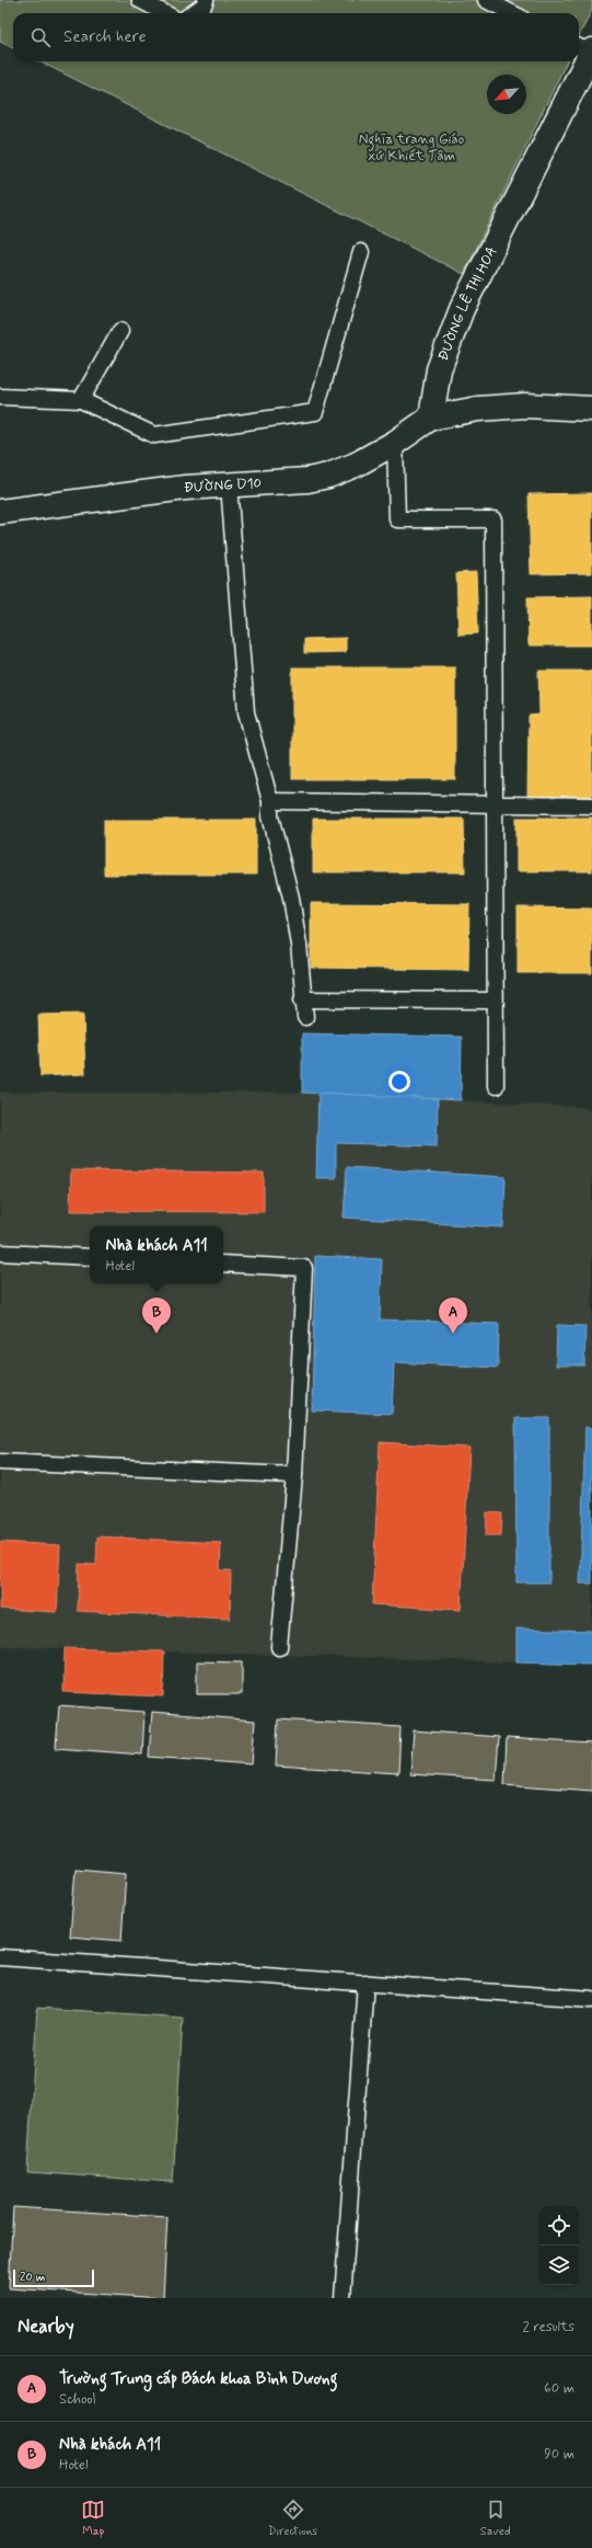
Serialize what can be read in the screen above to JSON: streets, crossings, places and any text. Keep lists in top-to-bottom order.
{
  "streets": {
    "street": ["ĐƯỜNG LÊ THỊ HOA", "ĐƯỜNG D10"]
  },
  "crossings": [
    ["ĐƯỜNG LÊ THỊ HOA", "ĐƯỜNG D10"]
  ],
  "parks": ["Nghĩa trang Giáo xứ Khiết Tâm"],
  "scale_bar": "20 m",
  "north": "bottom left",
  "page": {
    "search": "Search here",
    "popup": ["Nhà khách A11", "Hotel"],
    "pins": ["A", "B"],
    "scale": "20 m",
    "heading": ["Nearby", "2 results"],
    "list": [
      {
        "mark": "A",
        "name": "Trường Trung cấp Bách khoa Bình Dương",
        "note": "School",
        "value": "60 m"
      },
      {
        "mark": "B",
        "name": "Nhà khách A11",
        "note": "Hotel",
        "value": "90 m"
      }
    ],
    "nav": ["Map", "Directions", "Saved"]
  }
}
